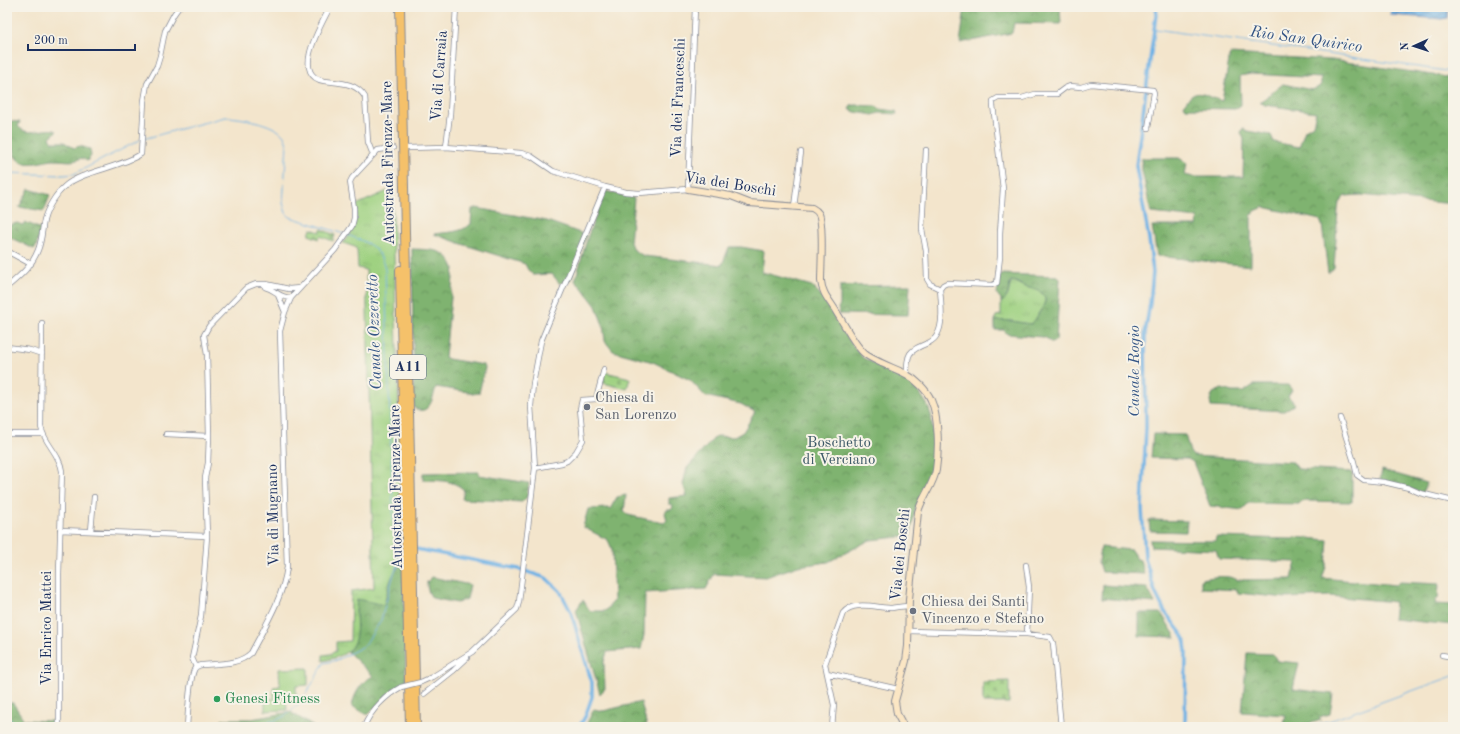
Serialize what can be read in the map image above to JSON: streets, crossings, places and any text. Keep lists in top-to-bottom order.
{
  "streets": {
    "highway": ["Autostrada Firenze-Mare", "A11"],
    "street": [
      "Via di Carraia",
      "Via dei Franceschi",
      "Via dei Boschi",
      "Via di Mugnano",
      "Via Enrico Mattei"
    ]
  },
  "crossings": [
    ["Via di Carraia", "Via dei Boschi"],
    ["Via dei Franceschi", "Via dei Boschi"]
  ],
  "water": ["Rio San Quirico", "Canale Ozzeretto", "Canale Rogio"],
  "parks": ["Boschetto di Verciano"],
  "places": ["Chiesa di San Lorenzo", "Chiesa dei Santi Vincenzo e Stefano", "Genesi Fitness"],
  "scale_bar": "200 m",
  "north": "left"
}
